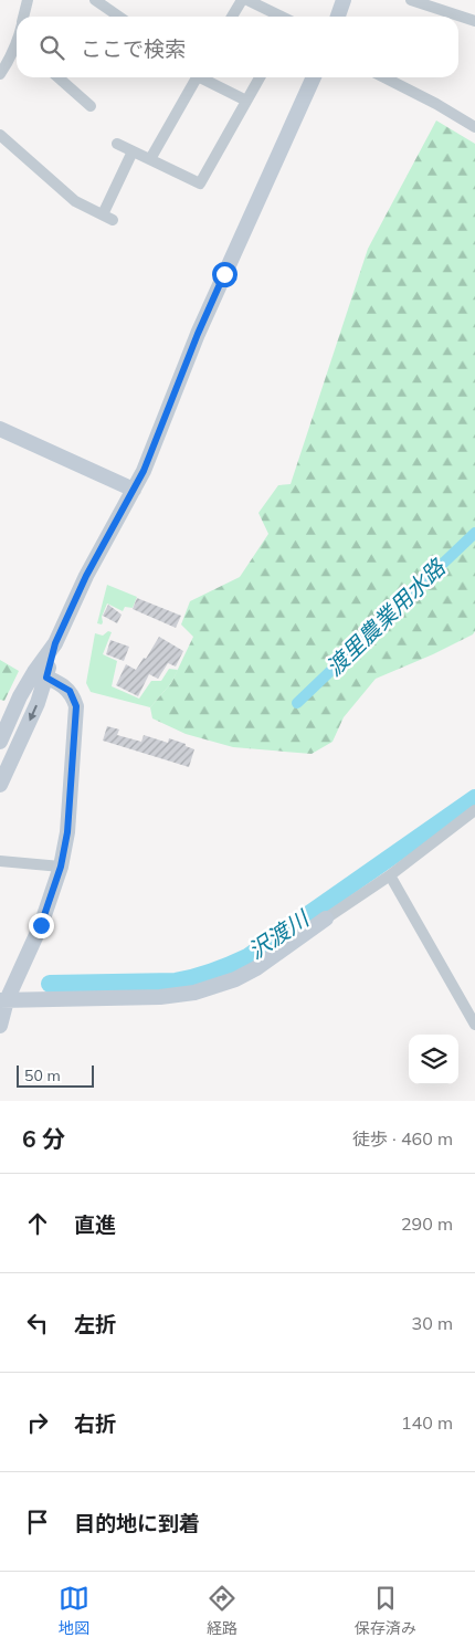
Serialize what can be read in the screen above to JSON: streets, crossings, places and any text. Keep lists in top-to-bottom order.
{
  "water": ["渡里農業用水路", "沢渡川"],
  "scale_bar": "50 m",
  "page": {
    "search": "ここで検索",
    "scale": "50 m",
    "heading": ["6 分", "徒歩 · 460 m"],
    "list": [
      ["直進", "290 m"],
      ["左折", "30 m"],
      ["右折", "140 m"],
      "目的地に到着"
    ],
    "nav": ["地図", "経路", "保存済み"]
  }
}
